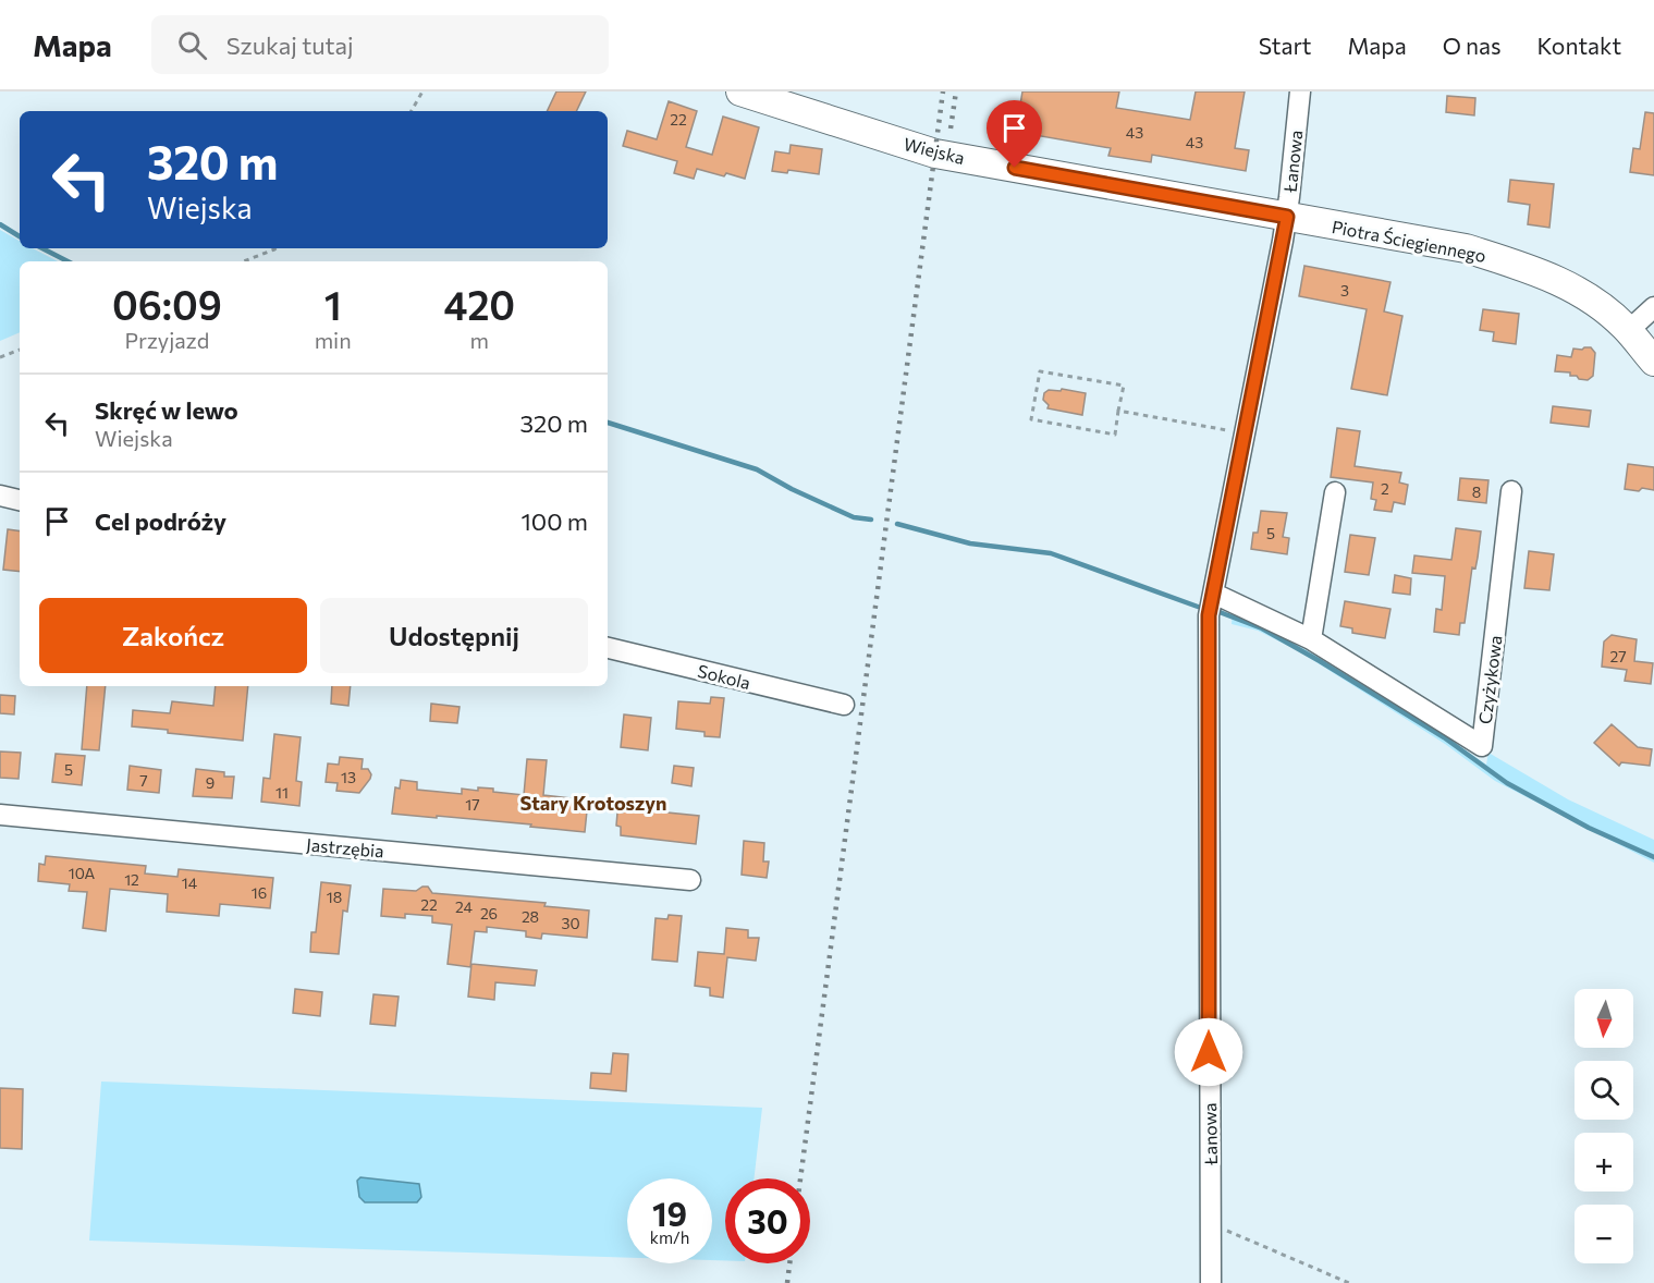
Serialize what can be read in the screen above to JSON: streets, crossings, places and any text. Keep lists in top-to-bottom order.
{
  "streets": {
    "street": [
      "Wiejska",
      "Łanowa",
      "Piotra Ściegiennego",
      "Sokola",
      "Czyżykowa",
      "Jastrzębia"
    ]
  },
  "crossings": [
    ["Wiejska", "Łanowa"],
    ["Wiejska", "Piotra Ściegiennego"],
    ["Łanowa", "Piotra Ściegiennego"],
    ["Łanowa", "Czyżykowa"]
  ],
  "districts": ["Stary Krotoszyn"],
  "house_numbers": [
    "22",
    "43",
    "43",
    "3",
    "2",
    "8",
    "5",
    "27",
    "5",
    "13",
    "7",
    "9",
    "11",
    "17",
    "10A",
    "12",
    "14",
    "16",
    "18",
    "22",
    "24",
    "26",
    "28",
    "30"
  ],
  "north": "bottom",
  "page": {
    "header": "Mapa",
    "search": "Szukaj tutaj",
    "nav": [
      "Start",
      "Mapa",
      "O nas",
      "Kontakt"
    ],
    "turn": ["320 m", "Wiejska"],
    "eta": [
      "06:09",
      "Przyjazd",
      "1",
      "min",
      "420",
      "m"
    ],
    "list": [
      {
        "name": "Skręć w lewo",
        "note": "Wiejska",
        "value": "320 m"
      },
      {
        "name": "Cel podróży",
        "value": "100 m"
      }
    ],
    "buttons": ["Zakończ", "Udostępnij"],
    "map_buttons": ["+", "−"],
    "speed": "19 km/h",
    "limit": "30"
  }
}
